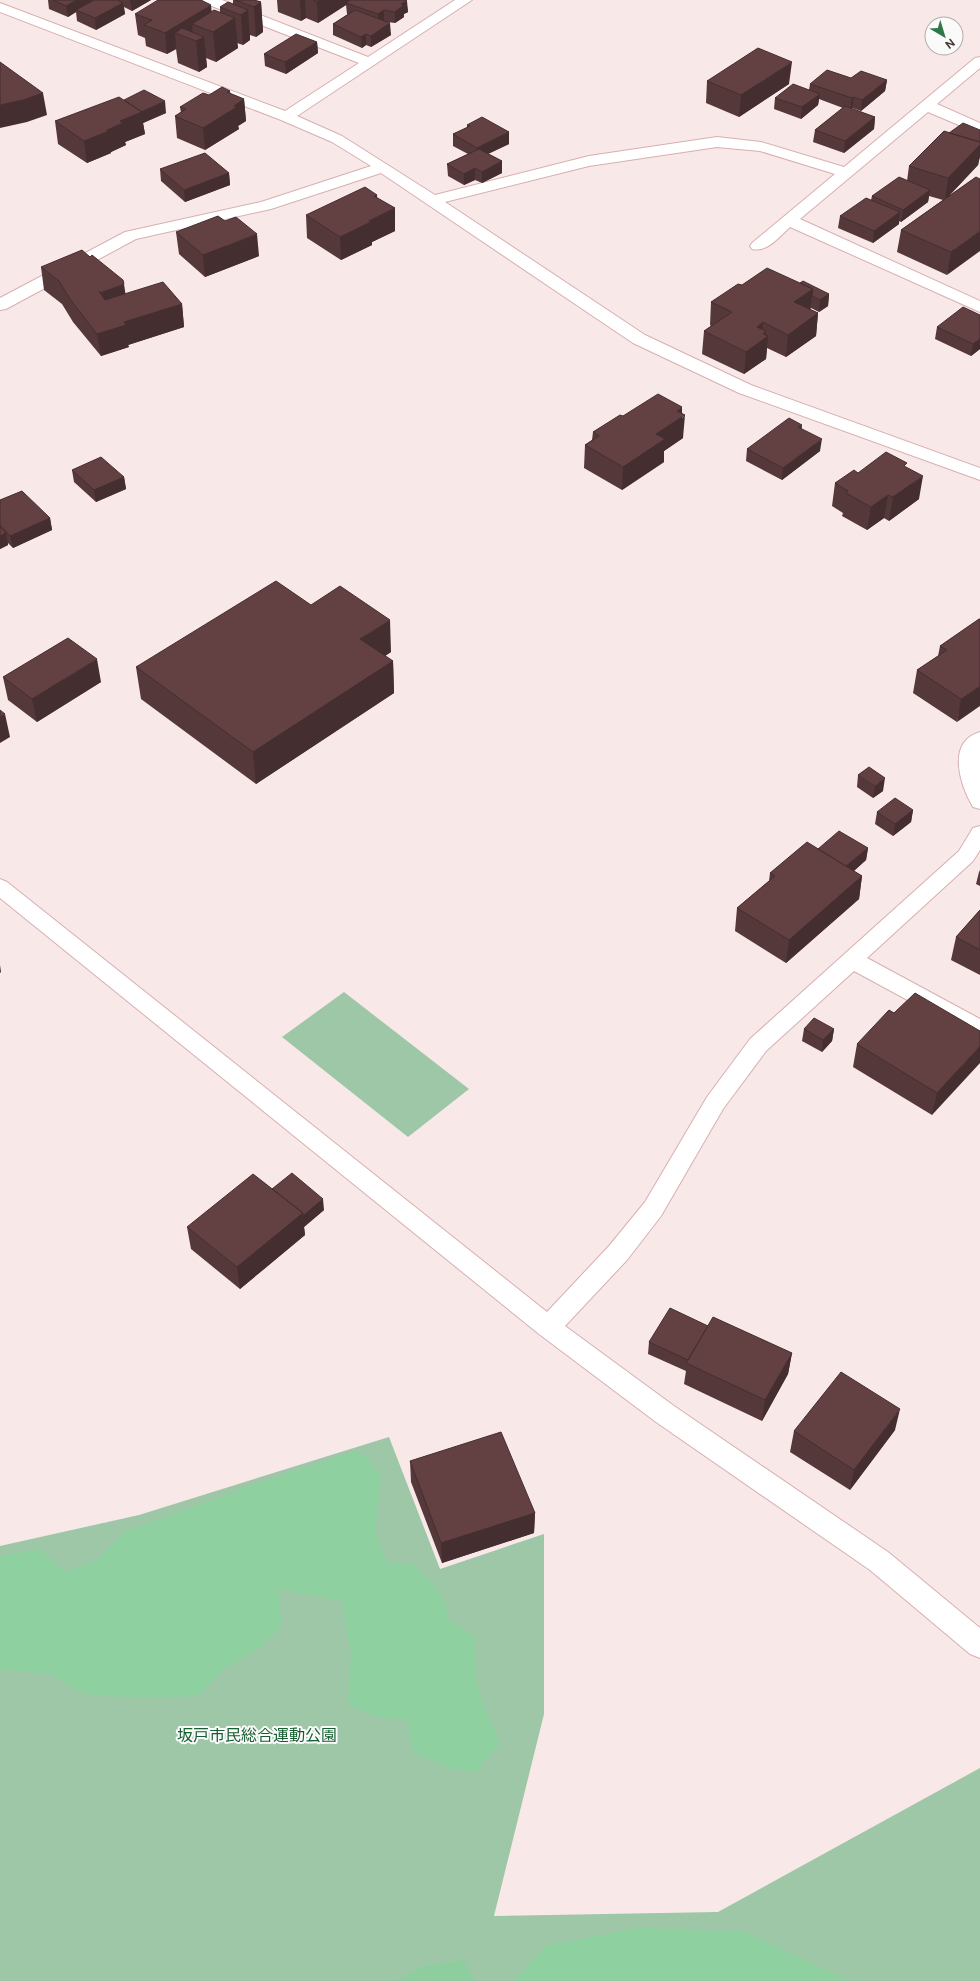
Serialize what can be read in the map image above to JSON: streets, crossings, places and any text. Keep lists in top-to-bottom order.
{
  "parks": ["坂戸市民総合運動公園"],
  "north": "bottom right"
}
